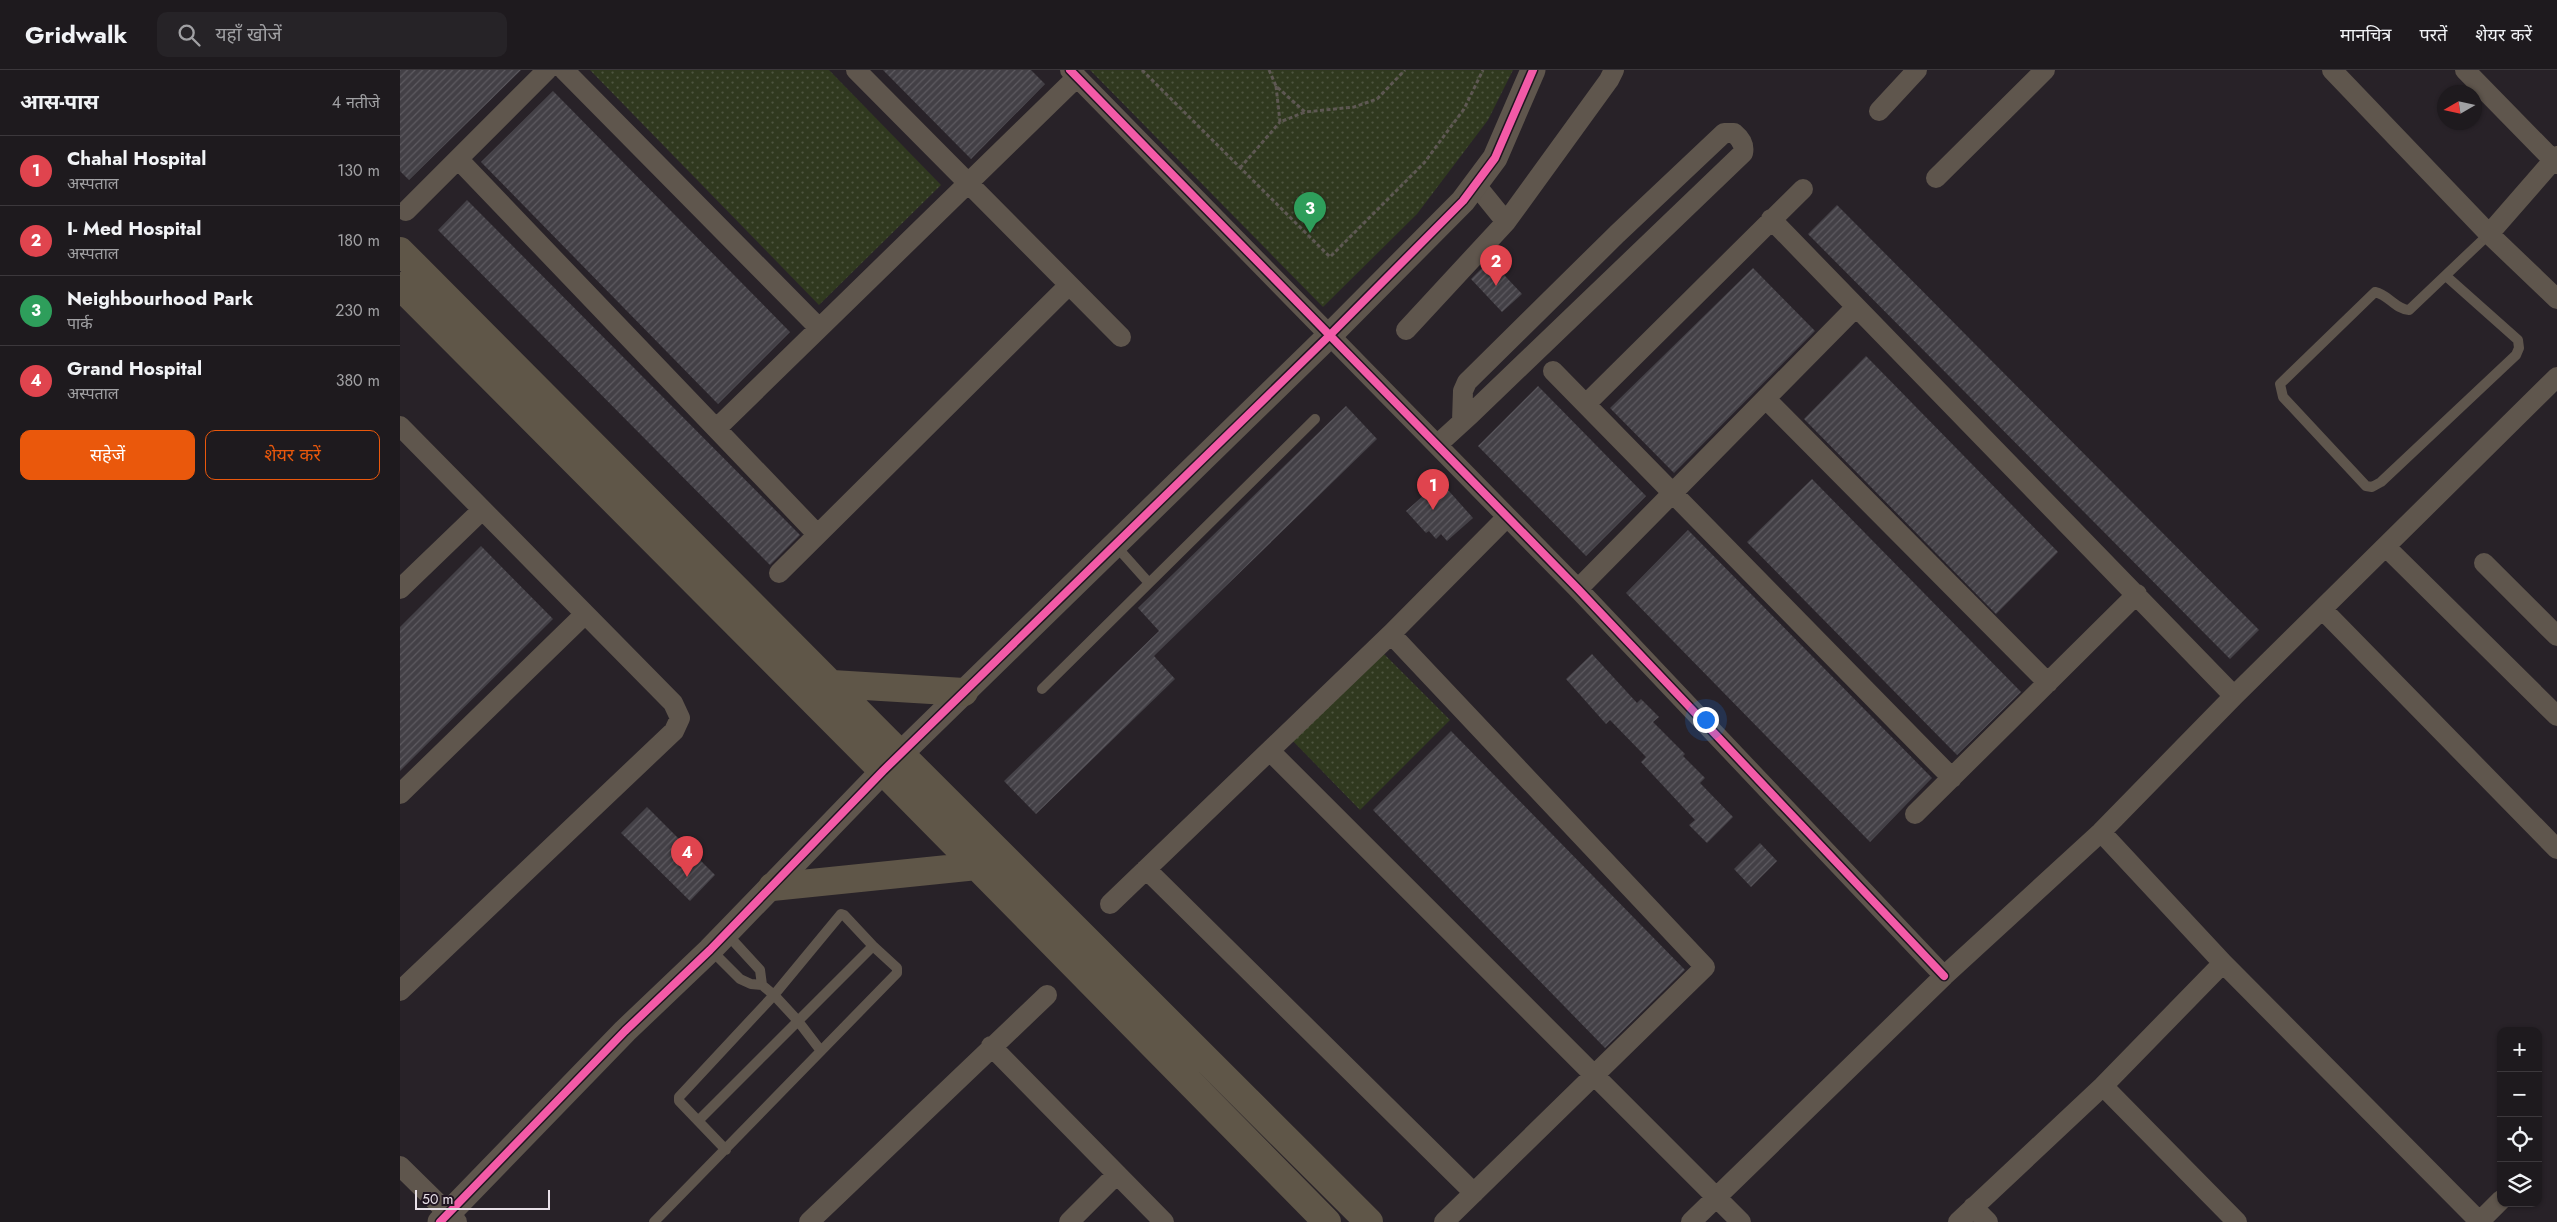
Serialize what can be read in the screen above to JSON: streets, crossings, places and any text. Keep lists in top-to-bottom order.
{
  "scale_bar": "50 m",
  "north": "left",
  "page": {
    "header": "Gridwalk",
    "search": "यहाँ खोजें",
    "nav": ["मानचित्र", "परतें", "शेयर करें"],
    "heading": ["आस-पास", "4 नतीजे"],
    "list": [
      {
        "mark": "1",
        "name": "Chahal Hospital",
        "note": "अस्पताल",
        "value": "130 m"
      },
      {
        "mark": "2",
        "name": "I- Med Hospital",
        "note": "अस्पताल",
        "value": "180 m"
      },
      {
        "mark": "3",
        "name": "Neighbourhood Park",
        "note": "पार्क",
        "value": "230 m"
      },
      {
        "mark": "4",
        "name": "Grand Hospital",
        "note": "अस्पताल",
        "value": "380 m"
      }
    ],
    "pins": [
      "3",
      "2",
      "1",
      "4"
    ],
    "buttons": ["सहेजें", "शेयर करें"],
    "map_buttons": ["+", "−"],
    "scale": "50 m"
  }
}
